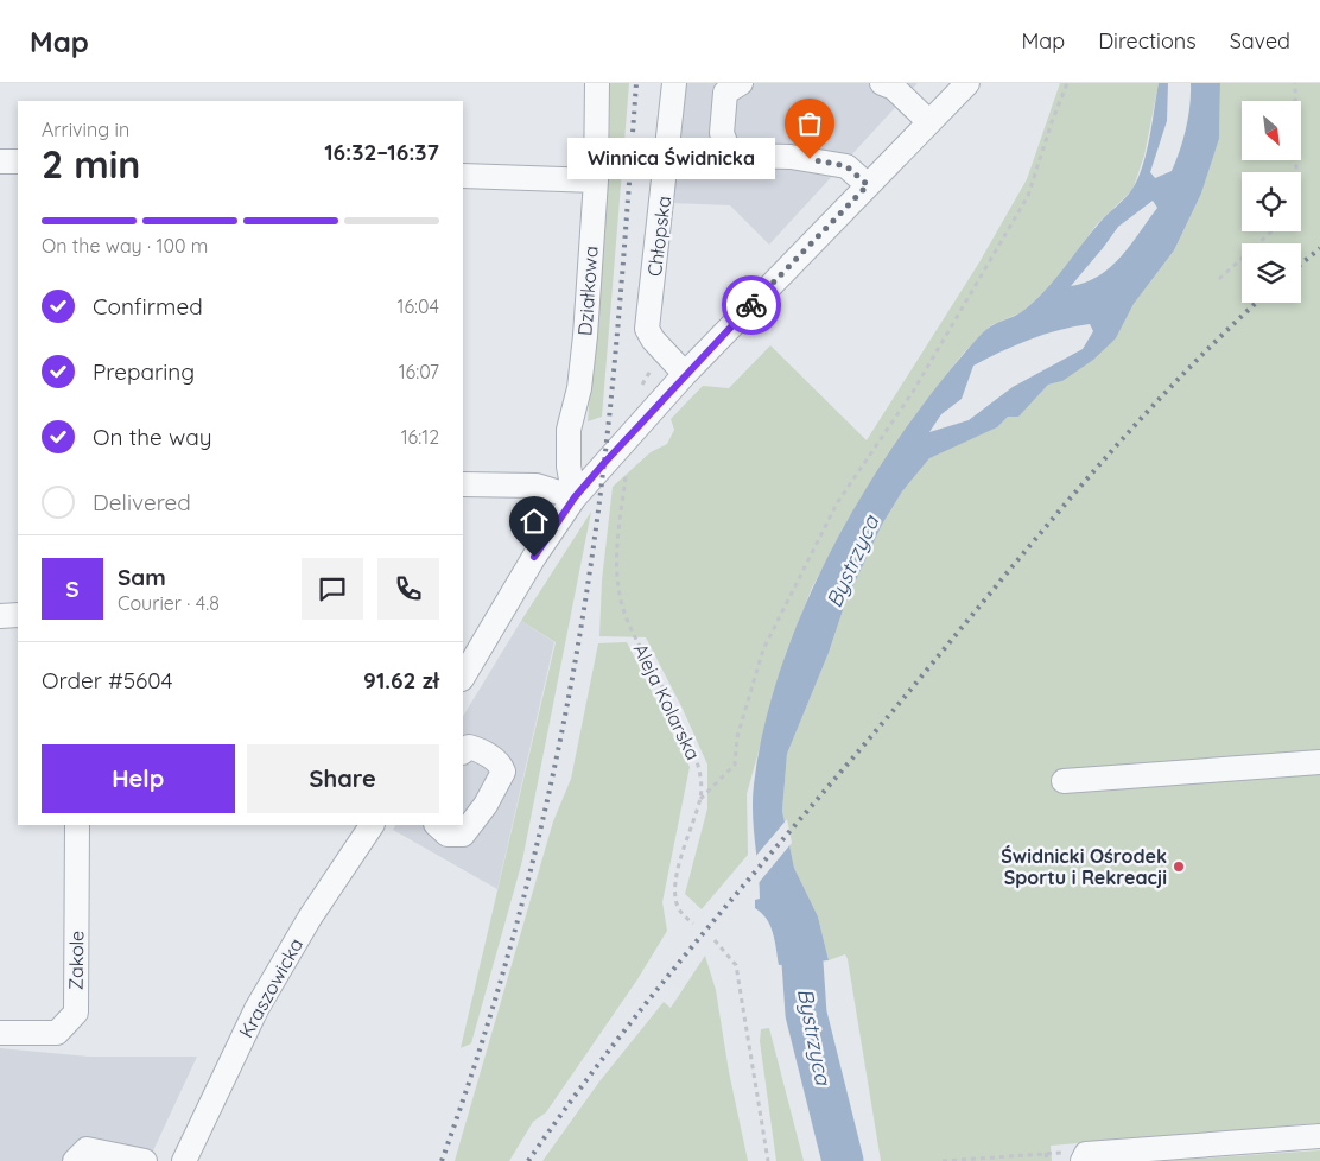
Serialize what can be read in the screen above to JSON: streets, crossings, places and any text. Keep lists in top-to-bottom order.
{
  "streets": {
    "street": [
      "Chłopska",
      "Działkowa",
      "Zakole",
      "Kraszowicka"
    ],
    "path": ["Aleja Kolarska"]
  },
  "water": ["Bystrzyca"],
  "places": ["Winnica Świdnicka", "Świdnicki Ośrodek Sportu i Rekreacji"],
  "north": "bottom right",
  "page": {
    "header": "Map",
    "nav": ["Map", "Directions", "Saved"],
    "heading": ["2 min", "Arriving in", "16:32–16:37"],
    "panel": [
      "Sam",
      "Courier · 4.8",
      "Order #5604",
      "91.62 zł"
    ],
    "bubble": "Winnica Świdnicka",
    "bar": "On the way · 100 m",
    "list": [
      ["Confirmed", "16:04"],
      ["Preparing", "16:07"],
      ["On the way", "16:12"],
      "Delivered"
    ],
    "round": "S",
    "buttons": ["Help", "Share"]
  }
}
